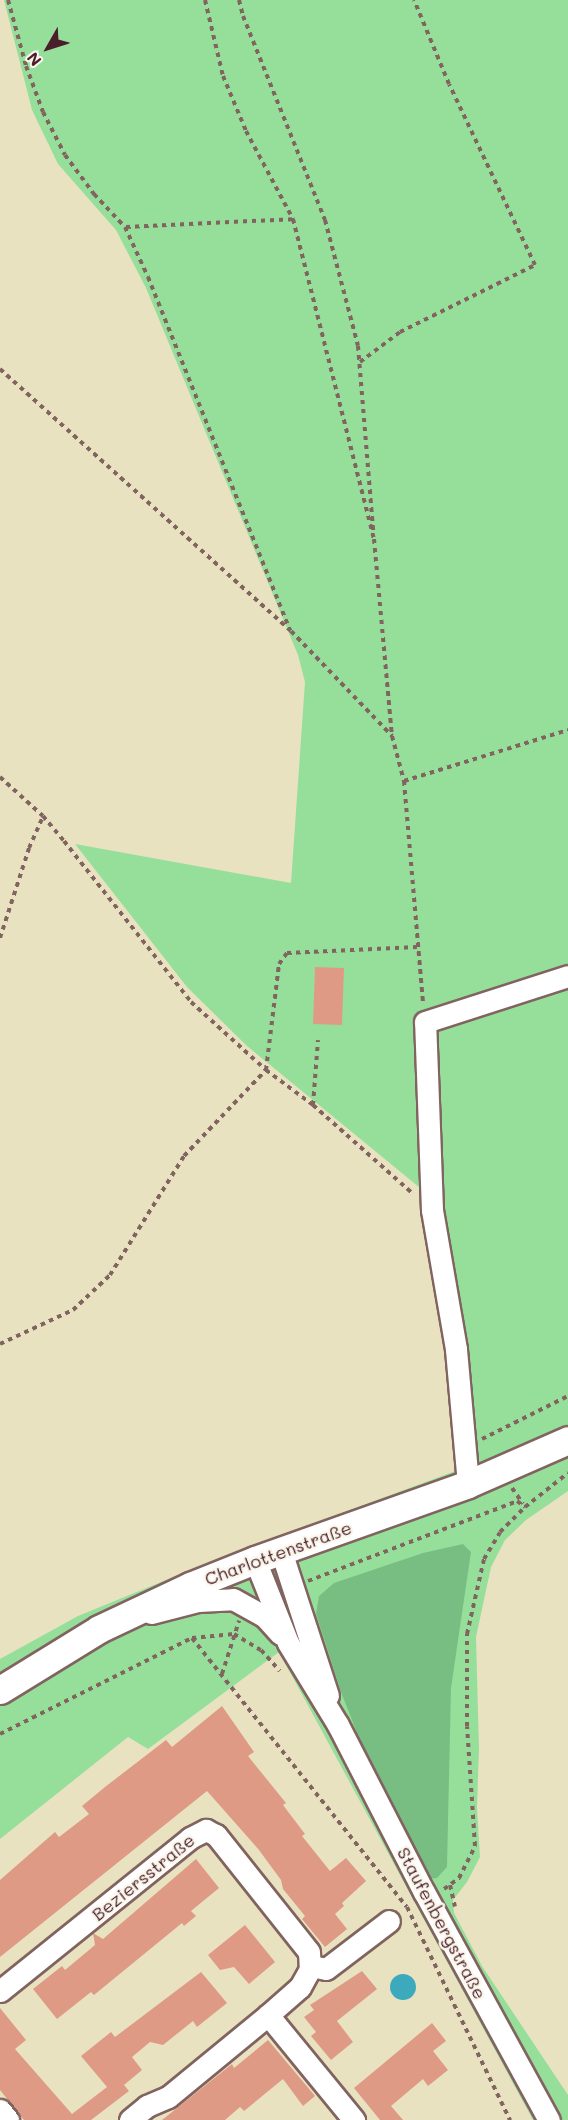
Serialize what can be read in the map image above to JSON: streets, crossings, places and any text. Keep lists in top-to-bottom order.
{
  "streets": {
    "main road": ["Charlottenstraße"],
    "street": ["Beziersstraße", "Staufenbergstraße"]
  },
  "crossings": [
    ["Charlottenstraße", "Staufenbergstraße"]
  ],
  "north": "bottom left"
}
